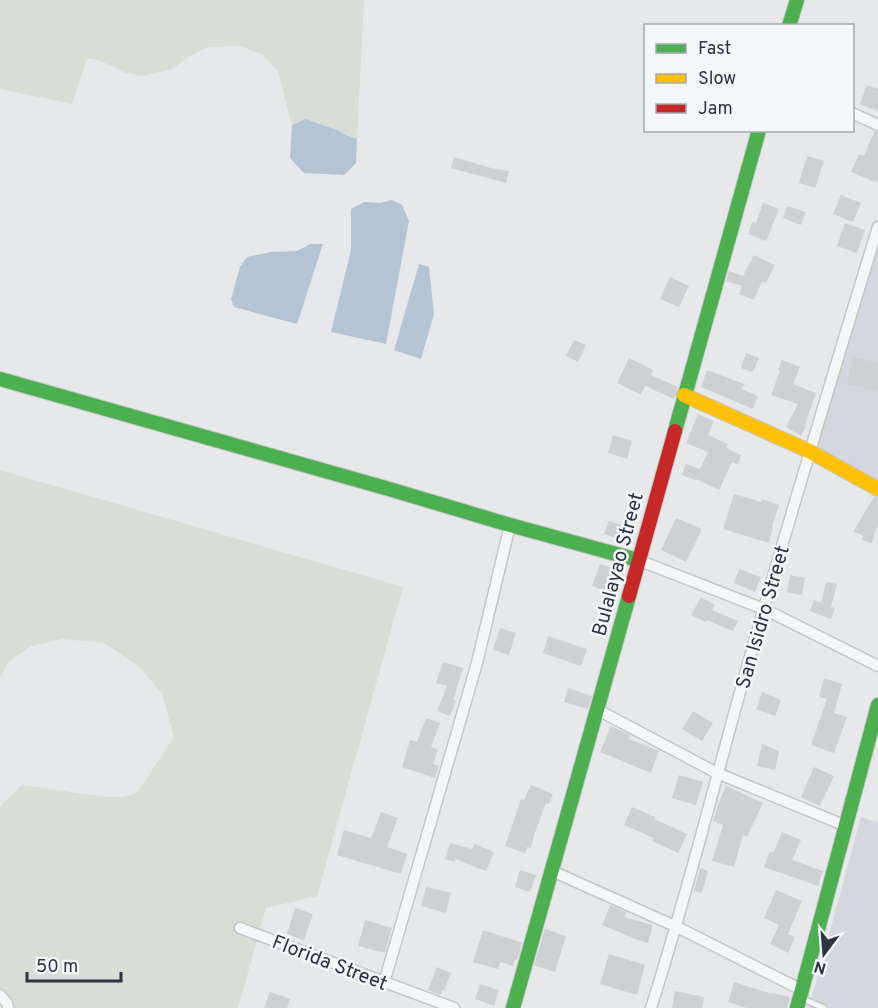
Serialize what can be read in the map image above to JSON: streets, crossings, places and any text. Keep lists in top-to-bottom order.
{
  "streets": {
    "street": ["Bulalayao Street", "San Isidro Street", "Florida Street"]
  },
  "legend": ["Fast", "Slow", "Jam"],
  "scale_bar": "50 m",
  "north": "bottom"
}
